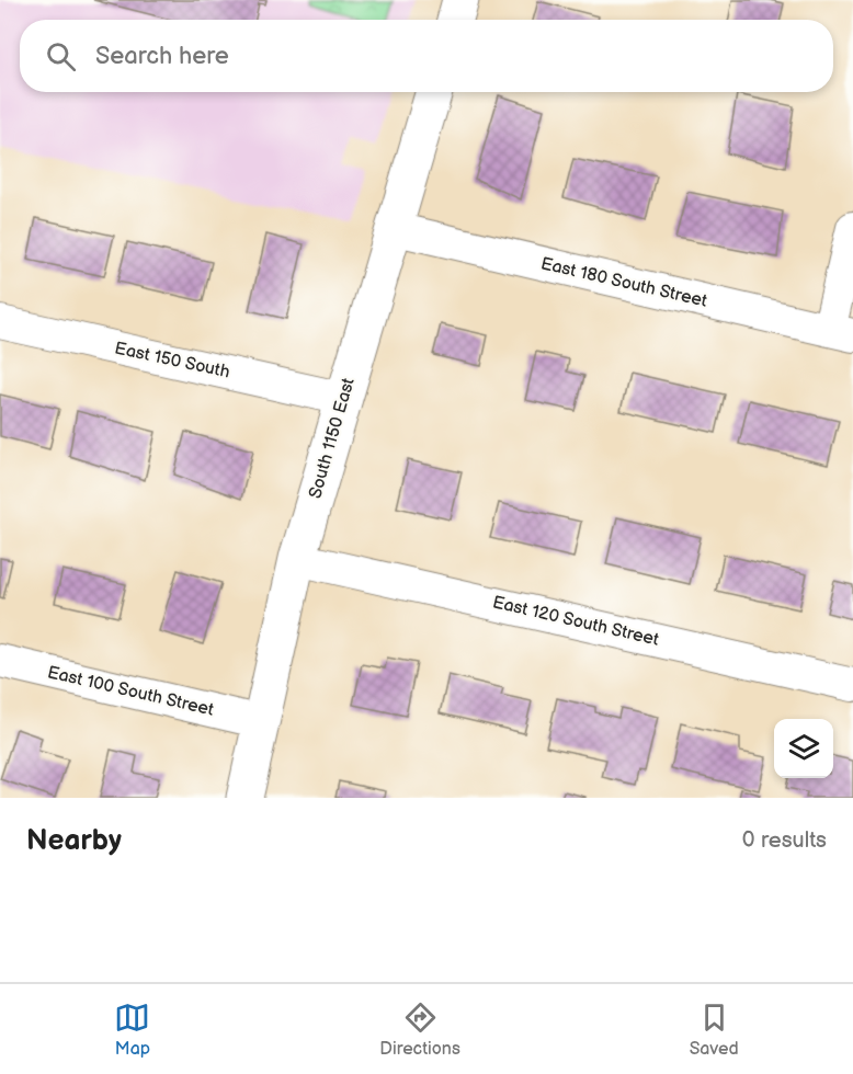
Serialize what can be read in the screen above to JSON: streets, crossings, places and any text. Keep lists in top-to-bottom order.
{
  "streets": {
    "street": [
      "East 180 South Street",
      "East 150 South",
      "South 1150 East",
      "East 120 South Street",
      "East 100 South Street"
    ]
  },
  "crossings": [
    ["East 180 South Street", "South 1150 East"],
    ["East 150 South", "South 1150 East"],
    ["South 1150 East", "East 120 South Street"],
    ["South 1150 East", "East 100 South Street"]
  ],
  "page": {
    "search": "Search here",
    "heading": ["Nearby", "0 results"],
    "nav": ["Map", "Directions", "Saved"]
  }
}
